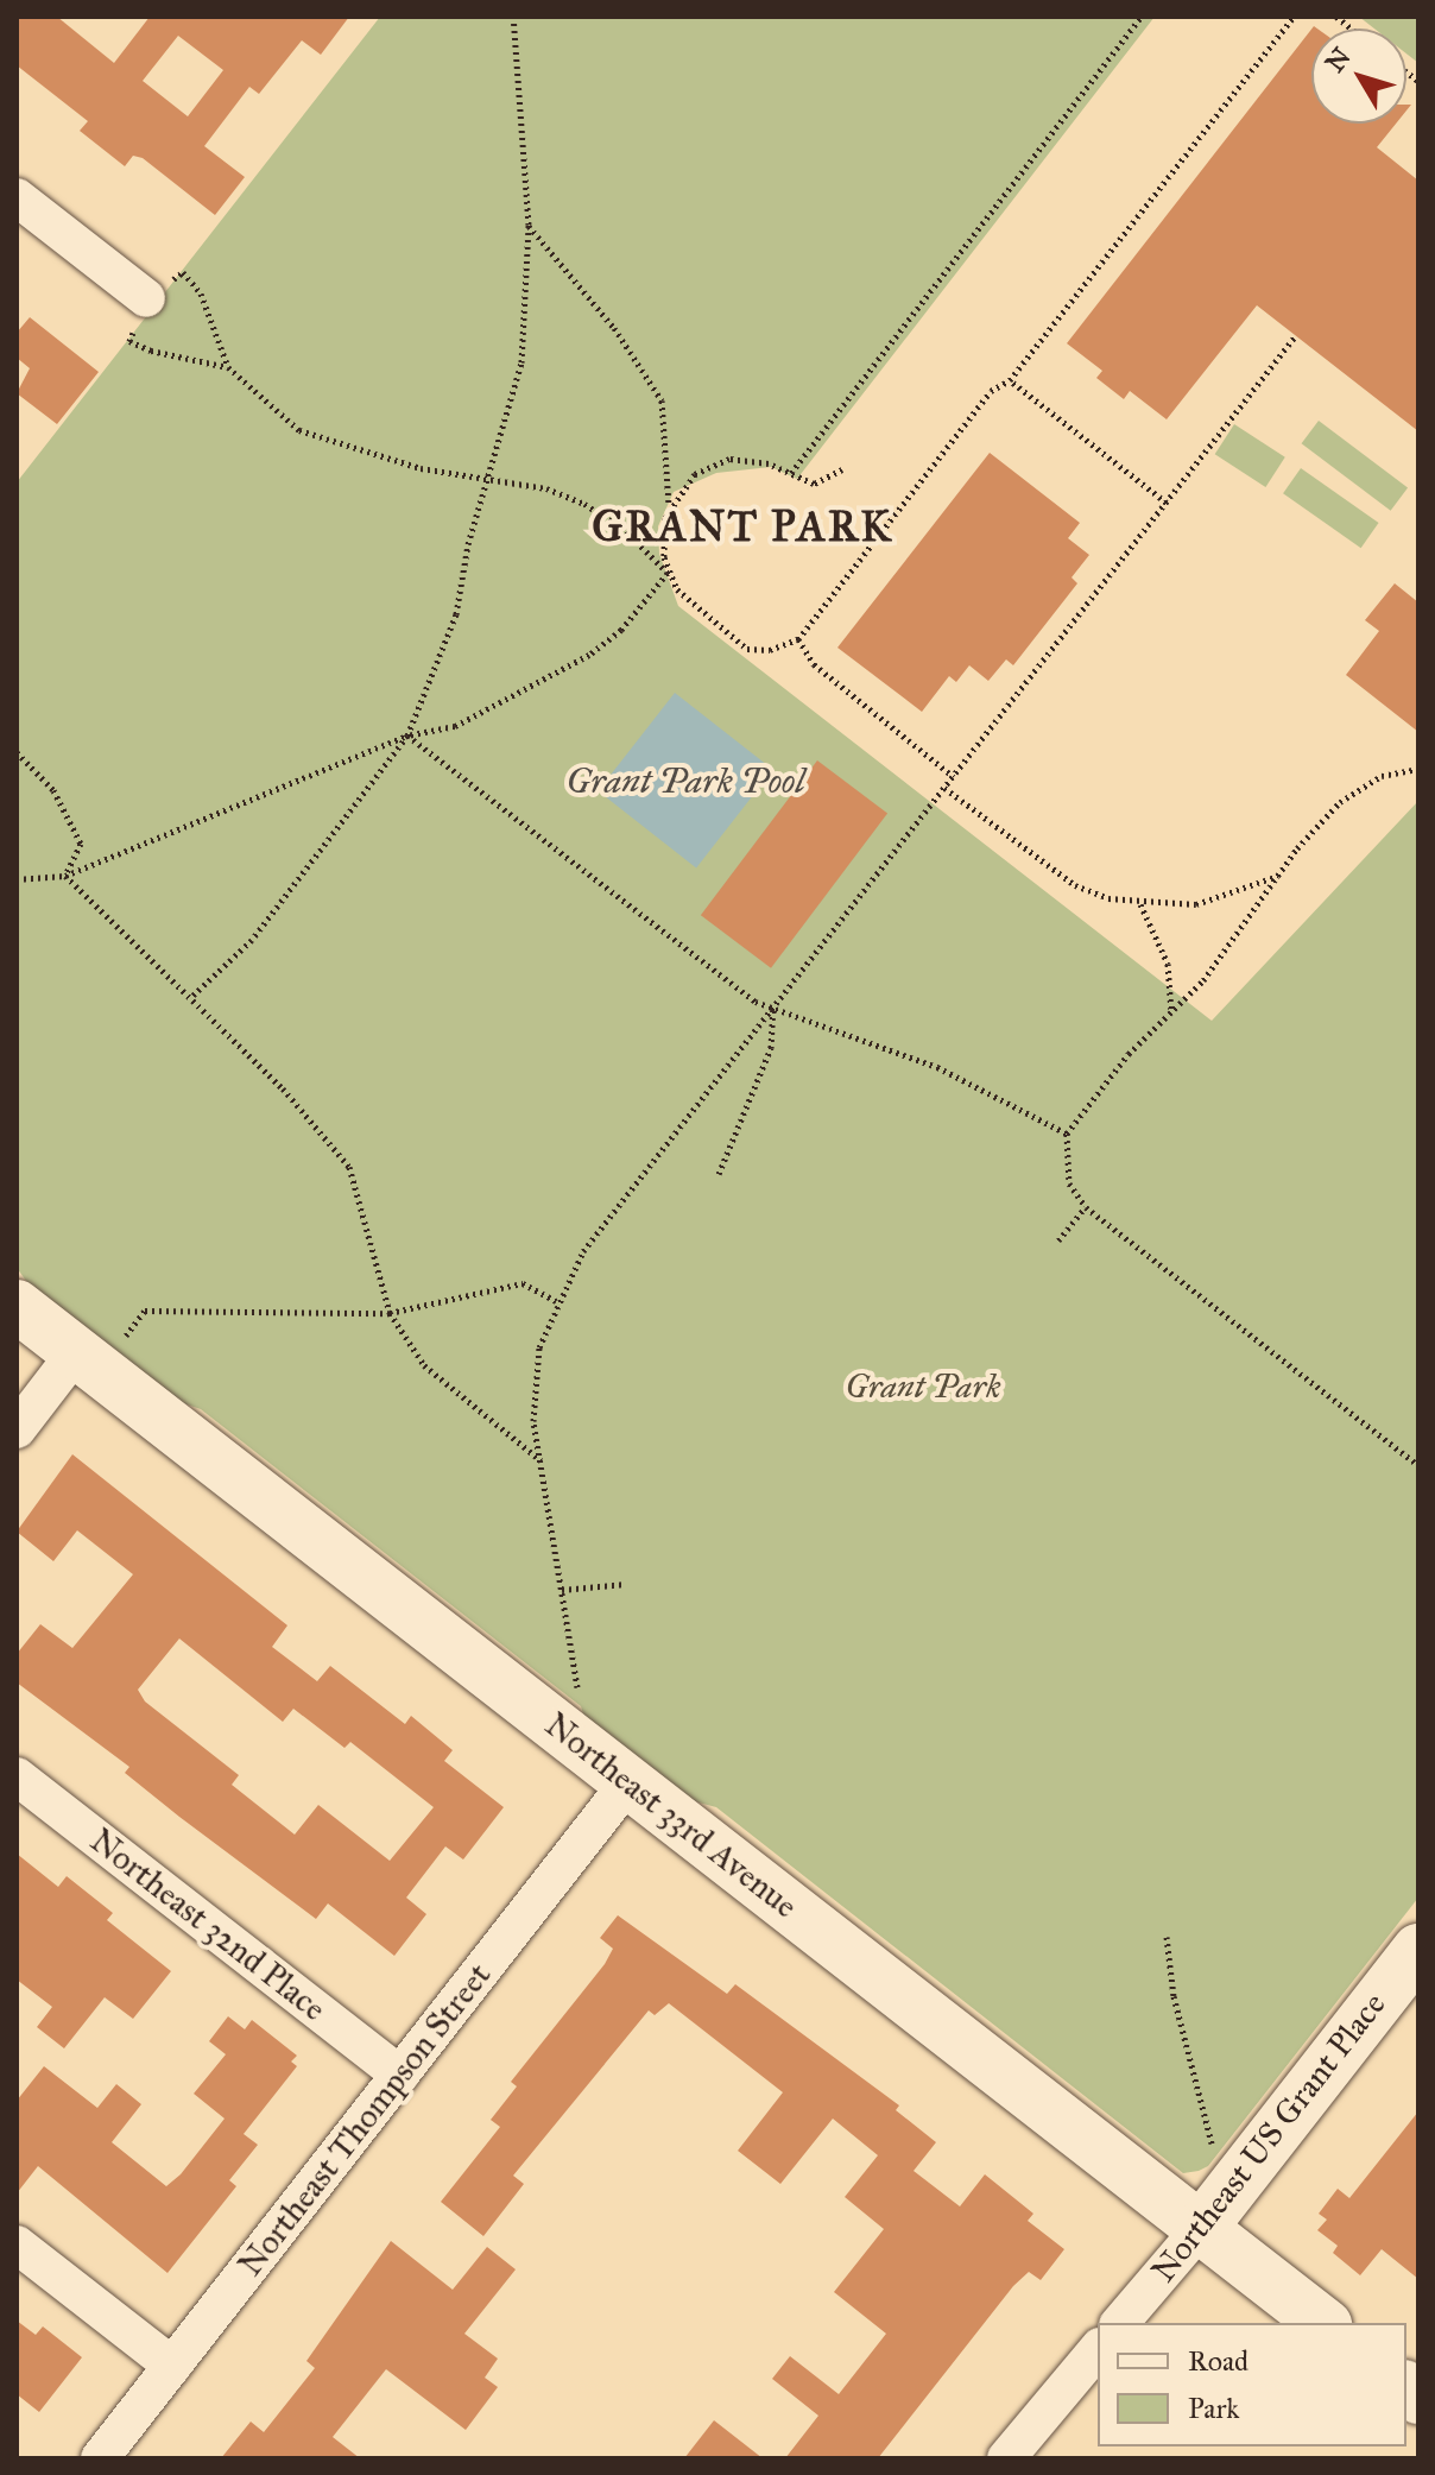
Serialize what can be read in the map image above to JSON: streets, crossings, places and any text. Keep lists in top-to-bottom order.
{
  "streets": {
    "main road": ["Northeast 33rd Avenue", "Northeast US Grant Place"],
    "street": ["Northeast 32nd Place", "Northeast Thompson Street"]
  },
  "crossings": [
    ["Northeast 33rd Avenue", "Northeast Thompson Street"],
    ["Northeast 33rd Avenue", "Northeast US Grant Place"],
    ["Northeast 32nd Place", "Northeast Thompson Street"]
  ],
  "districts": ["GRANT PARK"],
  "water": ["Grant Park Pool"],
  "parks": ["Grant Park"],
  "legend": ["Road", "Park"],
  "north": "top left"
}
